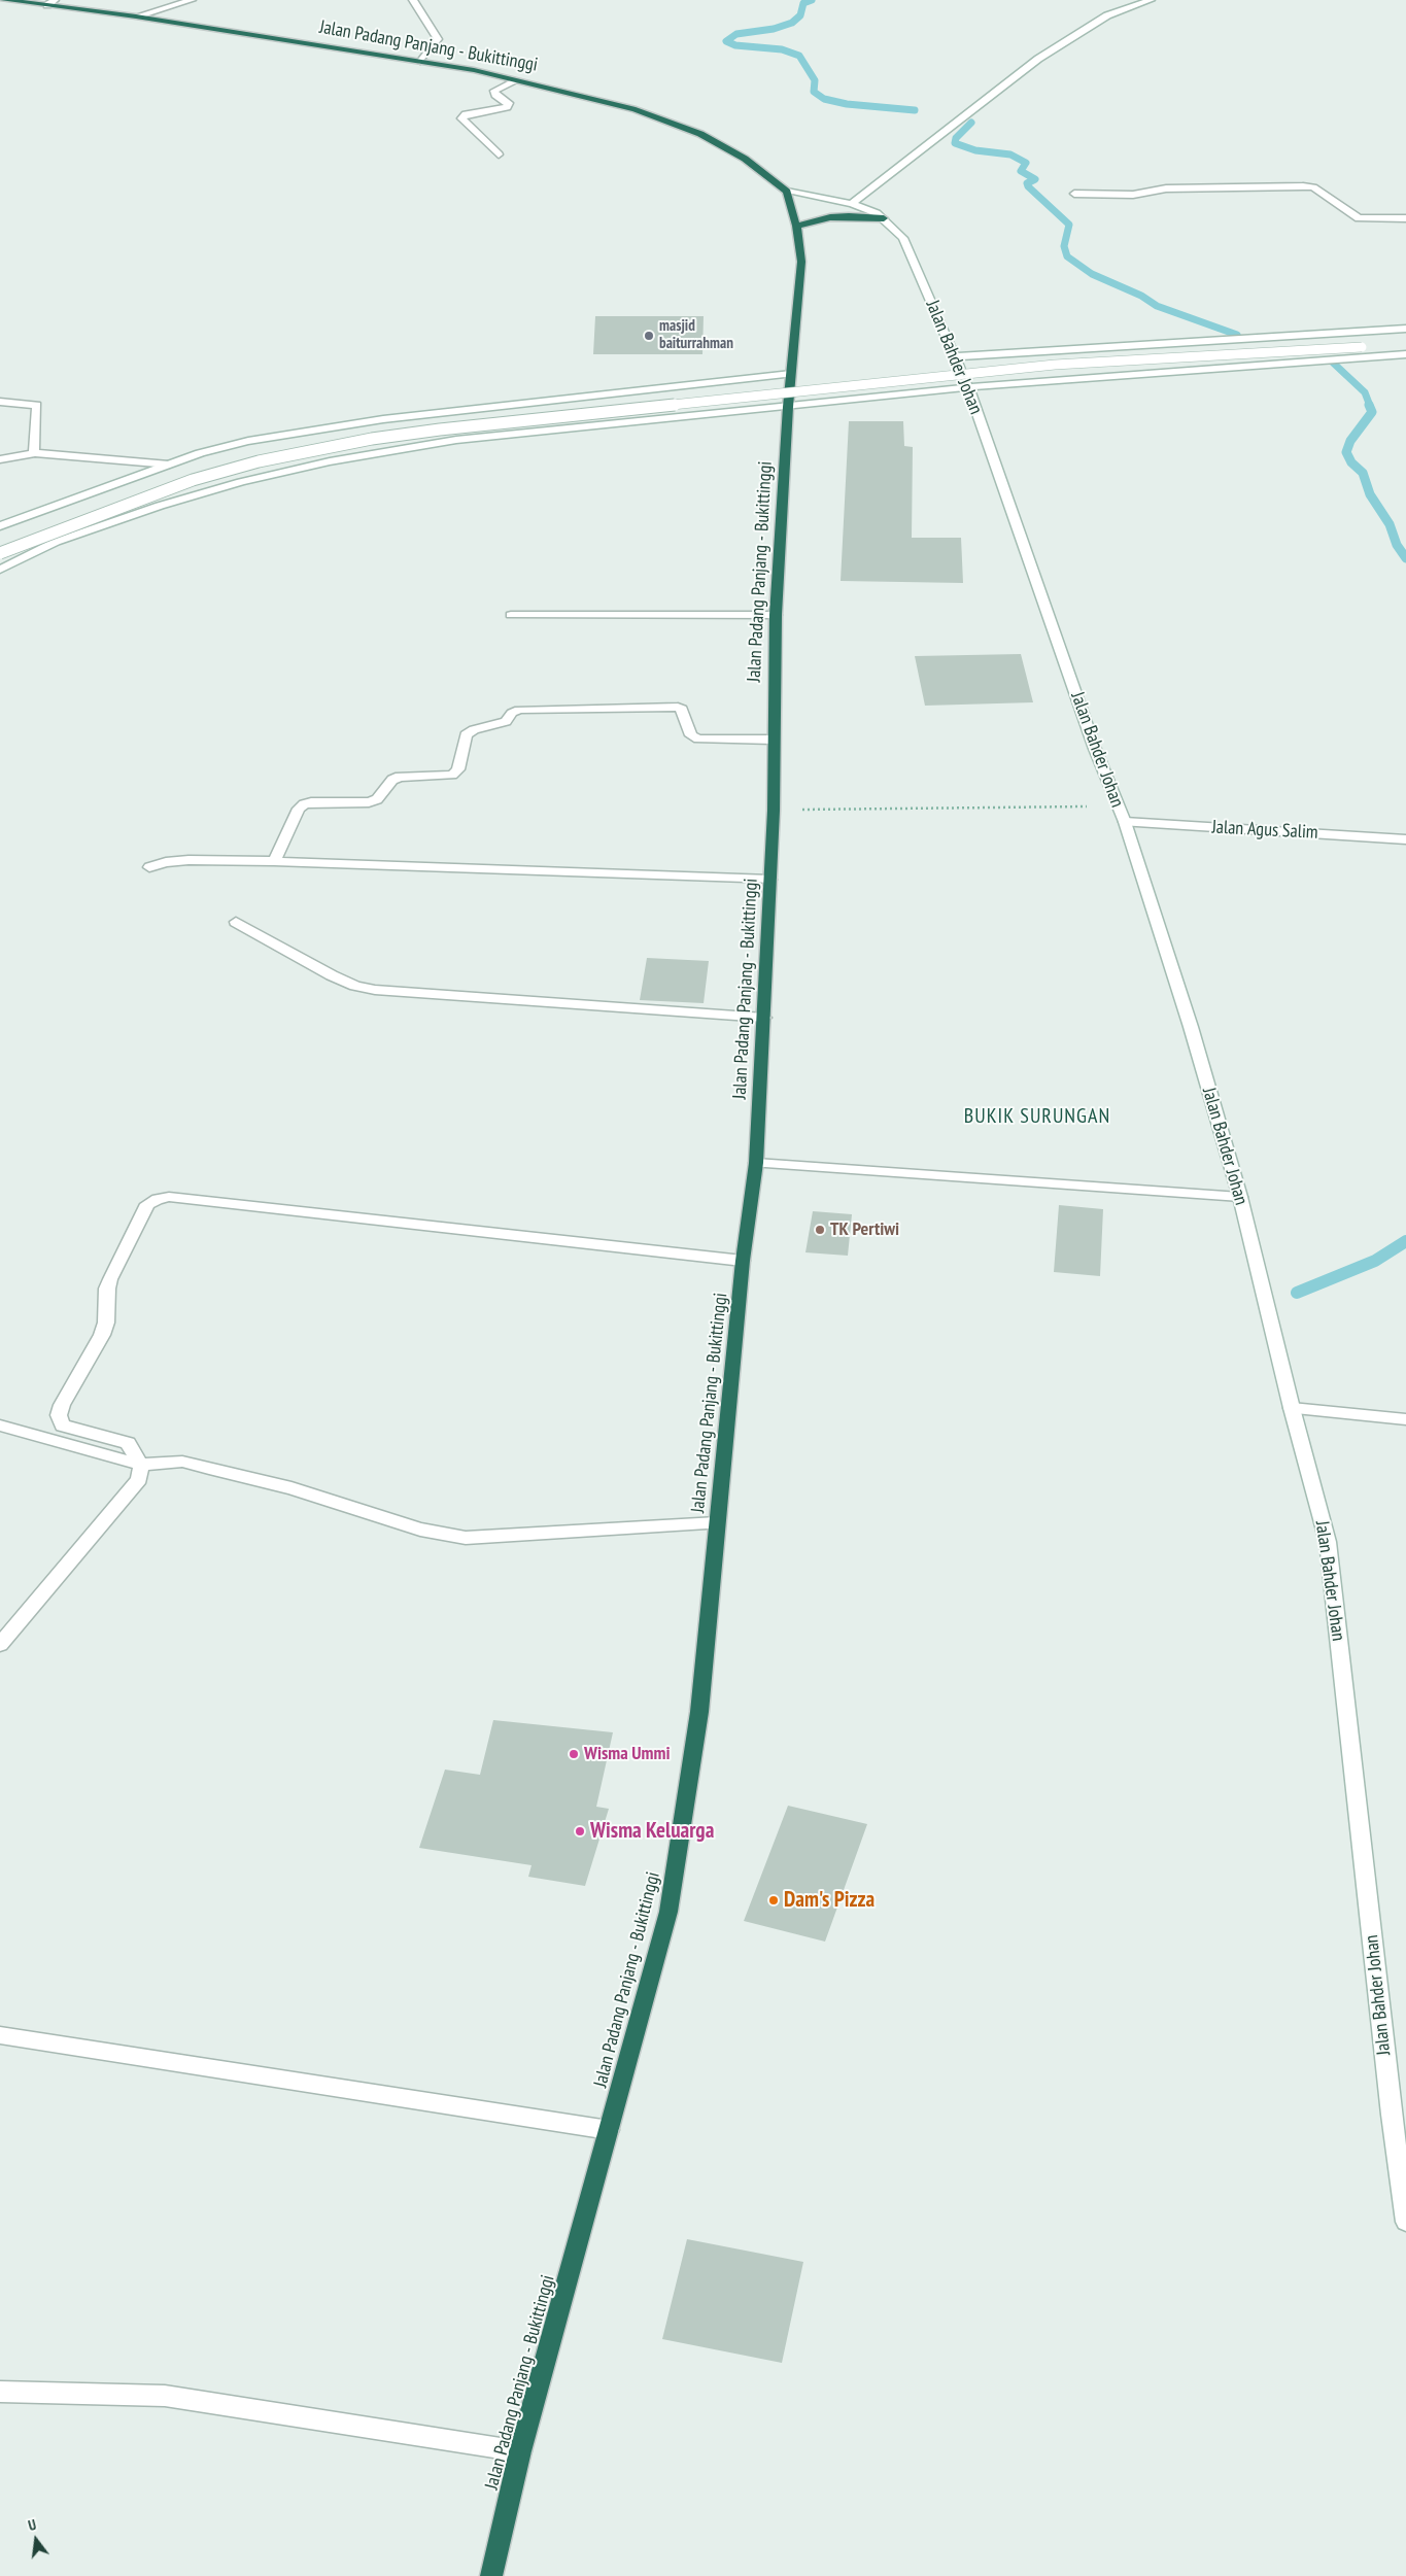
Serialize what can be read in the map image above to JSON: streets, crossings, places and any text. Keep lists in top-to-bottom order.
{
  "streets": {
    "highway": ["Jalan Padang Panjang - Bukittinggi"],
    "street": ["Jalan Bahder Johan", "Jalan Agus Salim"]
  },
  "crossings": [
    ["Jalan Padang Panjang - Bukittinggi", "Jalan Bahder Johan"],
    ["Jalan Bahder Johan", "Jalan Agus Salim"]
  ],
  "districts": ["BUKIK SURUNGAN"],
  "places": [
    "masjid baiturrahman",
    "TK Pertiwi",
    "Wisma Ummi",
    "Wisma Keluarga",
    "Dam's Pizza"
  ],
  "north": "top"
}
